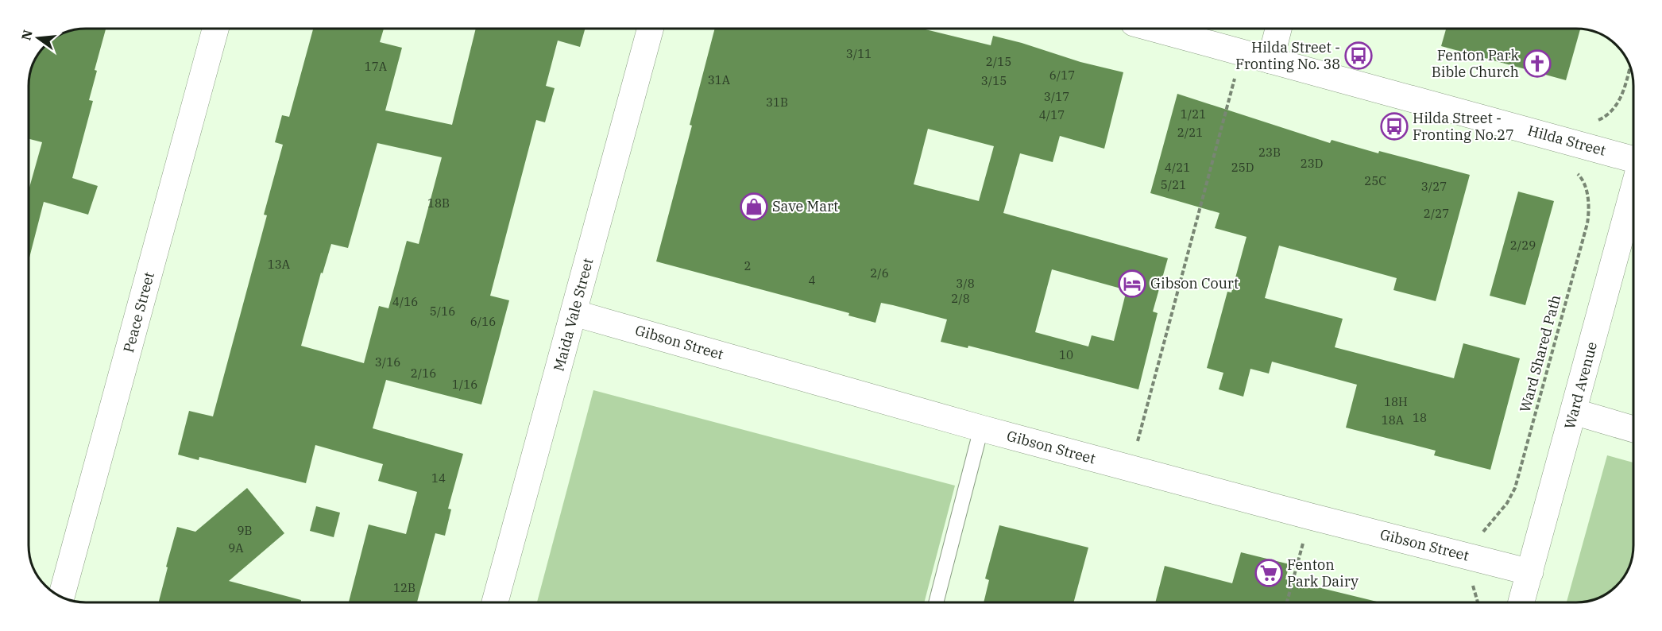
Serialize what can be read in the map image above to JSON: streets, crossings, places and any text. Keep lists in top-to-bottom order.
{
  "streets": {
    "street": [
      "Hilda Street",
      "Peace Street",
      "Maida Vale Street",
      "Gibson Street",
      "Ward Avenue"
    ],
    "path": ["Ward Shared Path"]
  },
  "crossings": [
    ["Maida Vale Street", "Gibson Street"],
    ["Gibson Street", "Ward Avenue"]
  ],
  "places": {
    "bus stop": ["Hilda Street - Fronting No. 38", "Hilda Street - Fronting No.27"],
    "church": ["Fenton Park Bible Church"],
    "shop": ["Save Mart"],
    "hotel": ["Gibson Court"],
    "supermarket": ["Fenton Park Dairy"]
  },
  "house_numbers": [
    "3/11",
    "2/15",
    "17A",
    "6/17",
    "31A",
    "3/15",
    "3/17",
    "31B",
    "1/21",
    "4/17",
    "2/21",
    "23B",
    "23D",
    "4/21",
    "25D",
    "25C",
    "5/21",
    "3/27",
    "18B",
    "2/27",
    "2/29",
    "13A",
    "2",
    "2/6",
    "4",
    "3/8",
    "2/8",
    "4/16",
    "5/16",
    "6/16",
    "10",
    "3/16",
    "2/16",
    "1/16",
    "18H",
    "18",
    "18A",
    "14",
    "9B",
    "9A",
    "12B"
  ],
  "north": "left"
}
